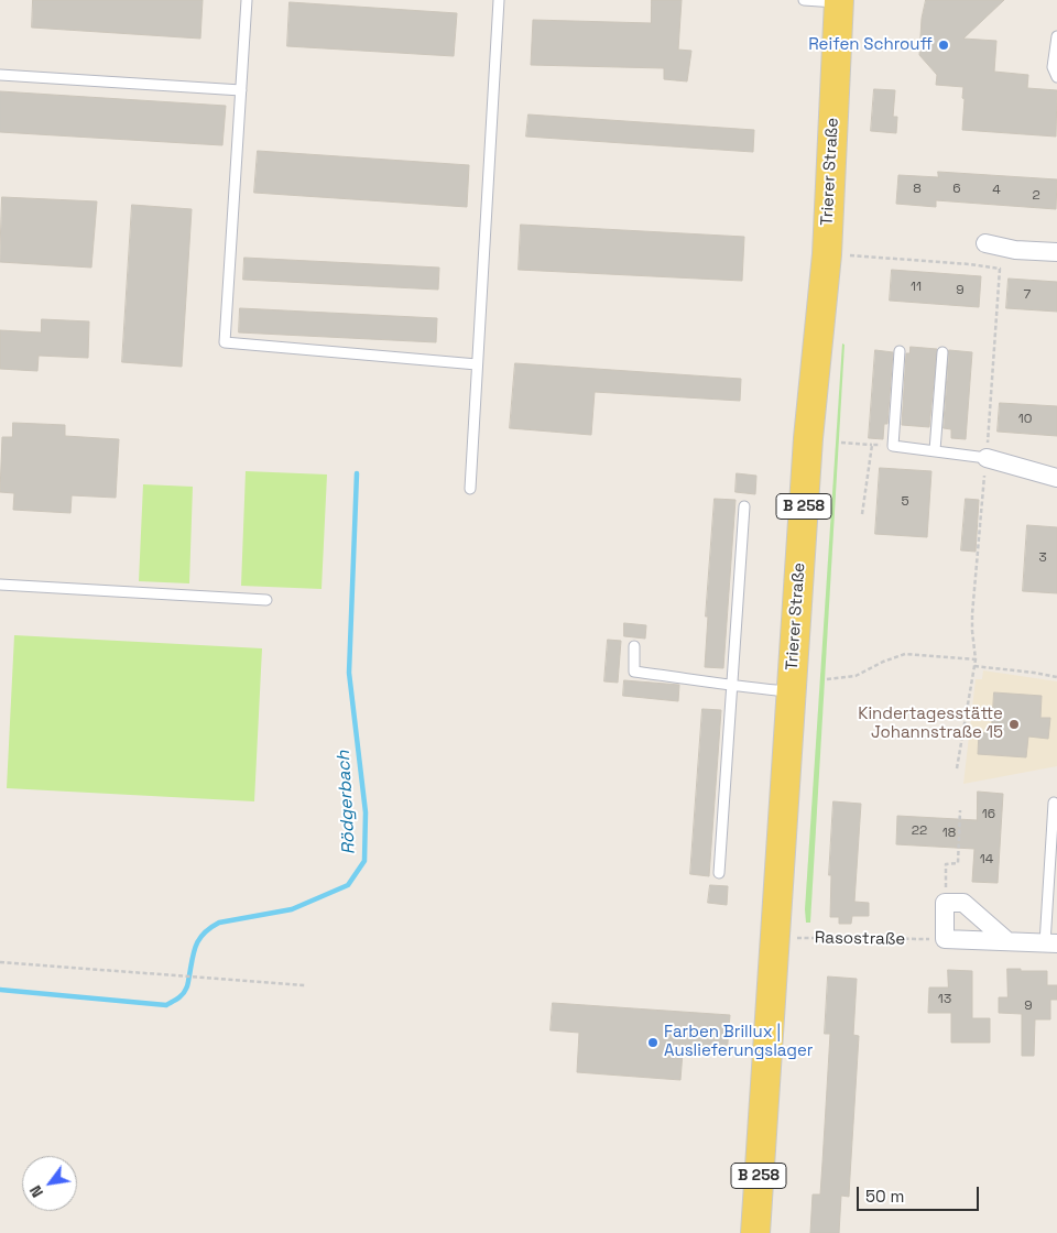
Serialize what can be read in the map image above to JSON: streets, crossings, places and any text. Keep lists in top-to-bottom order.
{
  "streets": {
    "main road": ["Trierer Straße", "B 258"],
    "path": ["Rasostraße"]
  },
  "crossings": [
    ["Trierer Straße", "Rasostraße"]
  ],
  "water": ["Rödgerbach"],
  "places": ["Reifen Schrouff", "Kindertagesstätte Johannstraße 15", "Farben Brillux | Auslieferungslager"],
  "house_numbers": [
    "8",
    "6",
    "4",
    "2",
    "11",
    "9",
    "7",
    "10",
    "5",
    "3",
    "16",
    "22",
    "18",
    "14",
    "13",
    "9"
  ],
  "scale_bar": "50 m",
  "north": "bottom left"
}
